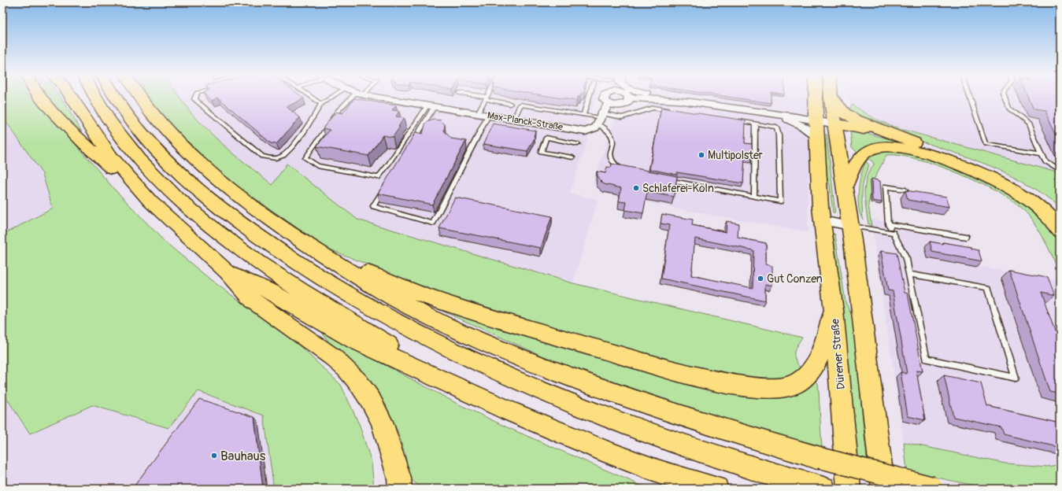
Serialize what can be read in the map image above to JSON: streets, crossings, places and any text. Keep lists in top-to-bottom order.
{
  "streets": {
    "main road": ["Dürener Straße"],
    "street": ["Max-Planck-Straße"]
  },
  "places": [
    "Multipolster",
    "Schlaferei-Köln",
    "Gut Conzen",
    "Bauhaus"
  ]
}
